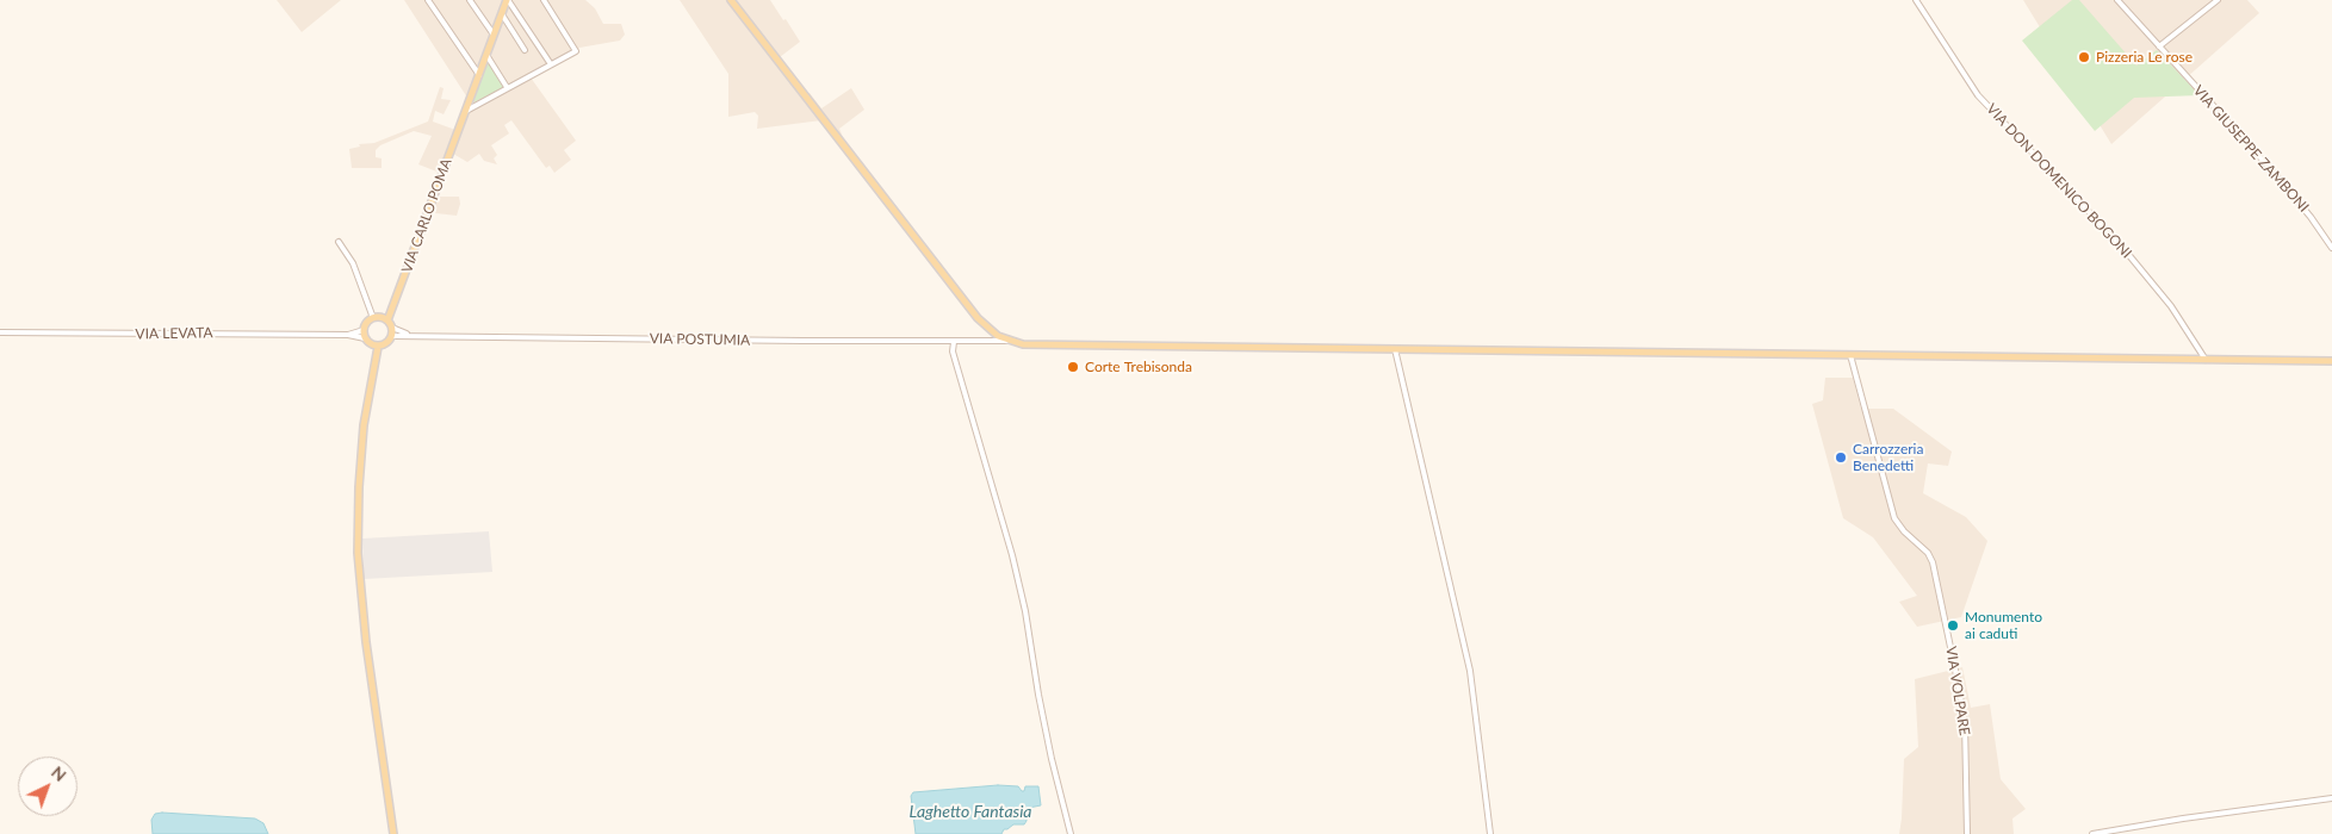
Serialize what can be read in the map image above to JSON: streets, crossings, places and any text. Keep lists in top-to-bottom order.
{
  "streets": {
    "main road": ["VIA CARLO POMA"],
    "street": [
      "VIA GIUSEPPE ZAMBONI",
      "VIA DON DOMENICO BOGONI",
      "VIA LEVATA",
      "VIA POSTUMIA",
      "VIA VOLPARE"
    ]
  },
  "crossings": [
    ["VIA CARLO POMA", "VIA LEVATA"],
    ["VIA CARLO POMA", "VIA POSTUMIA"],
    ["VIA LEVATA", "VIA POSTUMIA"]
  ],
  "water": ["Laghetto Fantasia"],
  "places": [
    "Pizzeria Le rose",
    "Corte Trebisonda",
    "Carrozzeria Benedetti",
    "Monumento ai caduti"
  ],
  "north": "top right"
}
